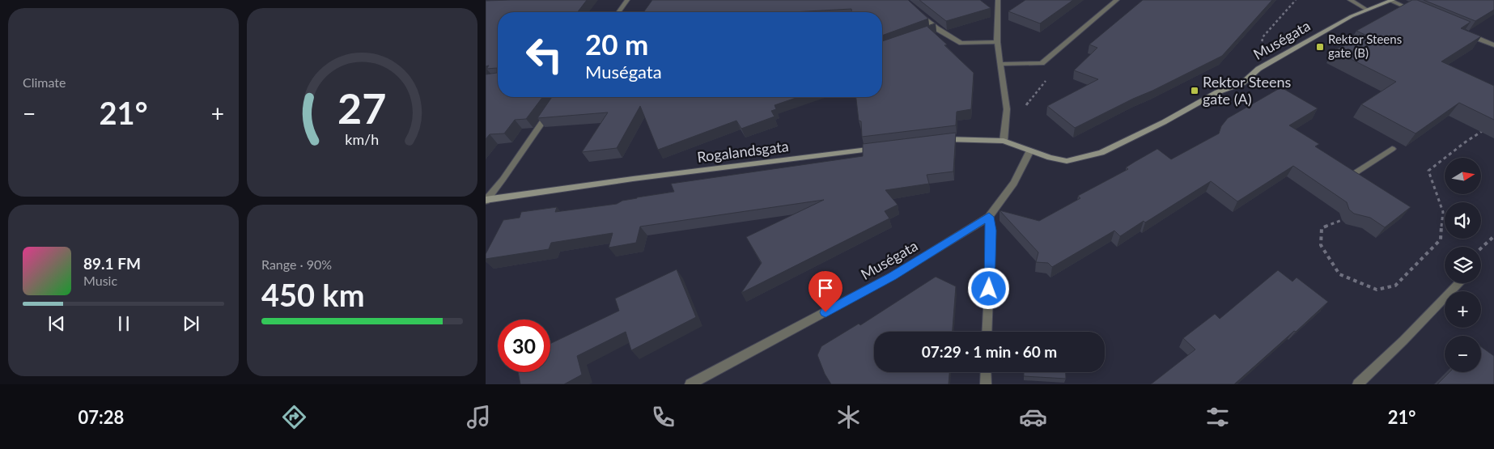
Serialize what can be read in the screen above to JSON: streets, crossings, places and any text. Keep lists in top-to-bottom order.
{
  "streets": {
    "street": ["Muségata", "Rogalandsgata"]
  },
  "places": {
    "transit": ["Rektor Steens gate (B)", "Rektor Steens gate (A)"]
  },
  "north": "right",
  "page": {
    "tile": [
      "Climate",
      ["Range · 90%", "450 km"]
    ],
    "turn": ["20 m", "Muségata"],
    "heat": ["−", "21°", "+"],
    "map_buttons": ["+", "−"],
    "song": ["89.1 FM", "Music"],
    "limit": "30",
    "trip": "07:29 · 1 min · 60 m",
    "tabs": ["07:28", "21°"],
    "gauge": ["27", "km/h"]
  }
}
